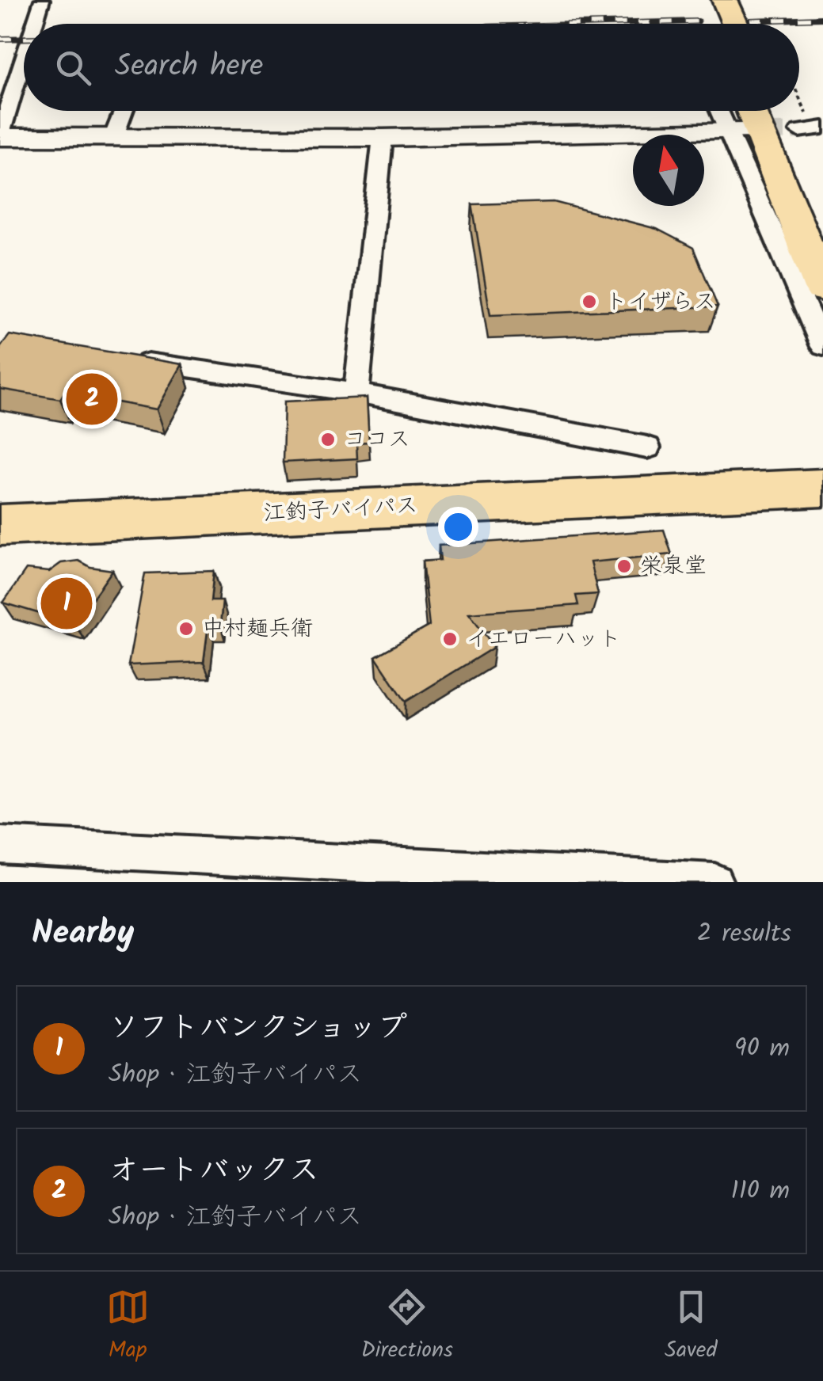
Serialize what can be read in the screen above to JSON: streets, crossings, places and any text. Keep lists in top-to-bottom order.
{
  "streets": {
    "highway": ["江釣子バイパス"]
  },
  "places": [
    "トイザらス",
    "ココス",
    "栄泉堂",
    "中村麺兵衛",
    "イエローハット"
  ],
  "north": "top",
  "page": {
    "search": "Search here",
    "pins": ["2", "1"],
    "heading": ["Nearby", "2 results"],
    "list": [
      {
        "mark": "1",
        "name": "ソフトバンクショップ",
        "note": "Shop · 江釣子バイパス",
        "value": "90 m"
      },
      {
        "mark": "2",
        "name": "オートバックス",
        "note": "Shop · 江釣子バイパス",
        "value": "110 m"
      }
    ],
    "nav": ["Map", "Directions", "Saved"]
  }
}
